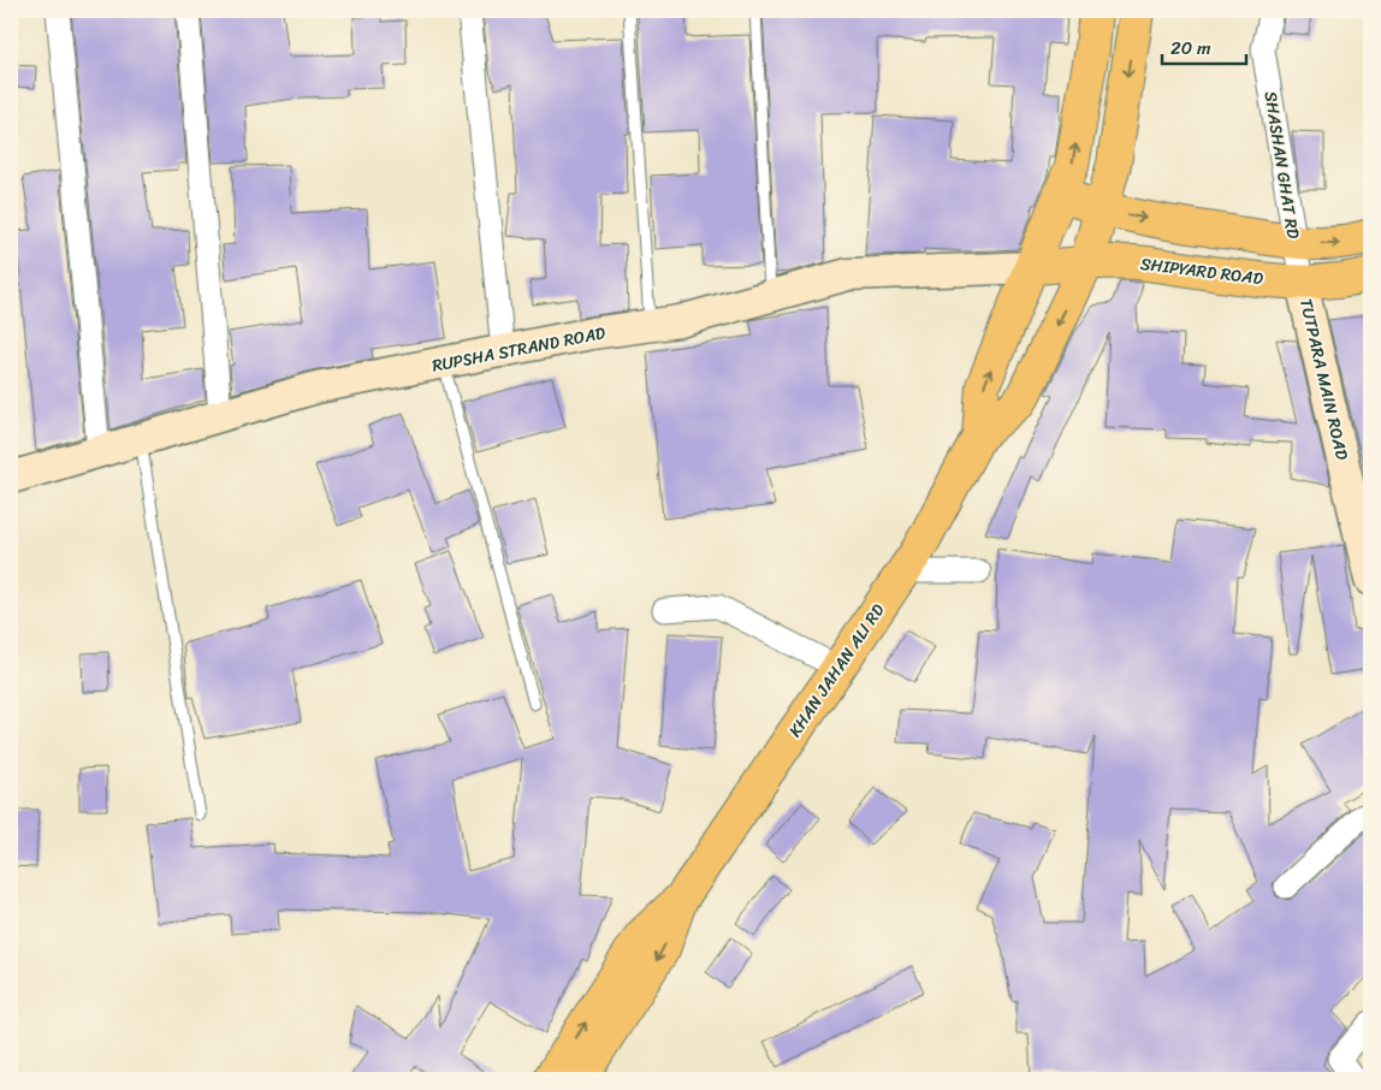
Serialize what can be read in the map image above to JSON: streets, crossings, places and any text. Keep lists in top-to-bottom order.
{
  "streets": {
    "main road": ["SHIPYARD ROAD", "KHAN JAHAN ALI RD"],
    "street": ["SHASHAN GHAT RD", "RUPSHA STRAND ROAD", "TUTPARA MAIN ROAD"]
  },
  "crossings": [
    ["SHASHAN GHAT RD", "SHIPYARD ROAD"],
    ["SHASHAN GHAT RD", "TUTPARA MAIN ROAD"],
    ["SHIPYARD ROAD", "RUPSHA STRAND ROAD"],
    ["SHIPYARD ROAD", "TUTPARA MAIN ROAD"],
    ["SHIPYARD ROAD", "KHAN JAHAN ALI RD"],
    ["RUPSHA STRAND ROAD", "KHAN JAHAN ALI RD"]
  ],
  "scale_bar": "20 m"
}
